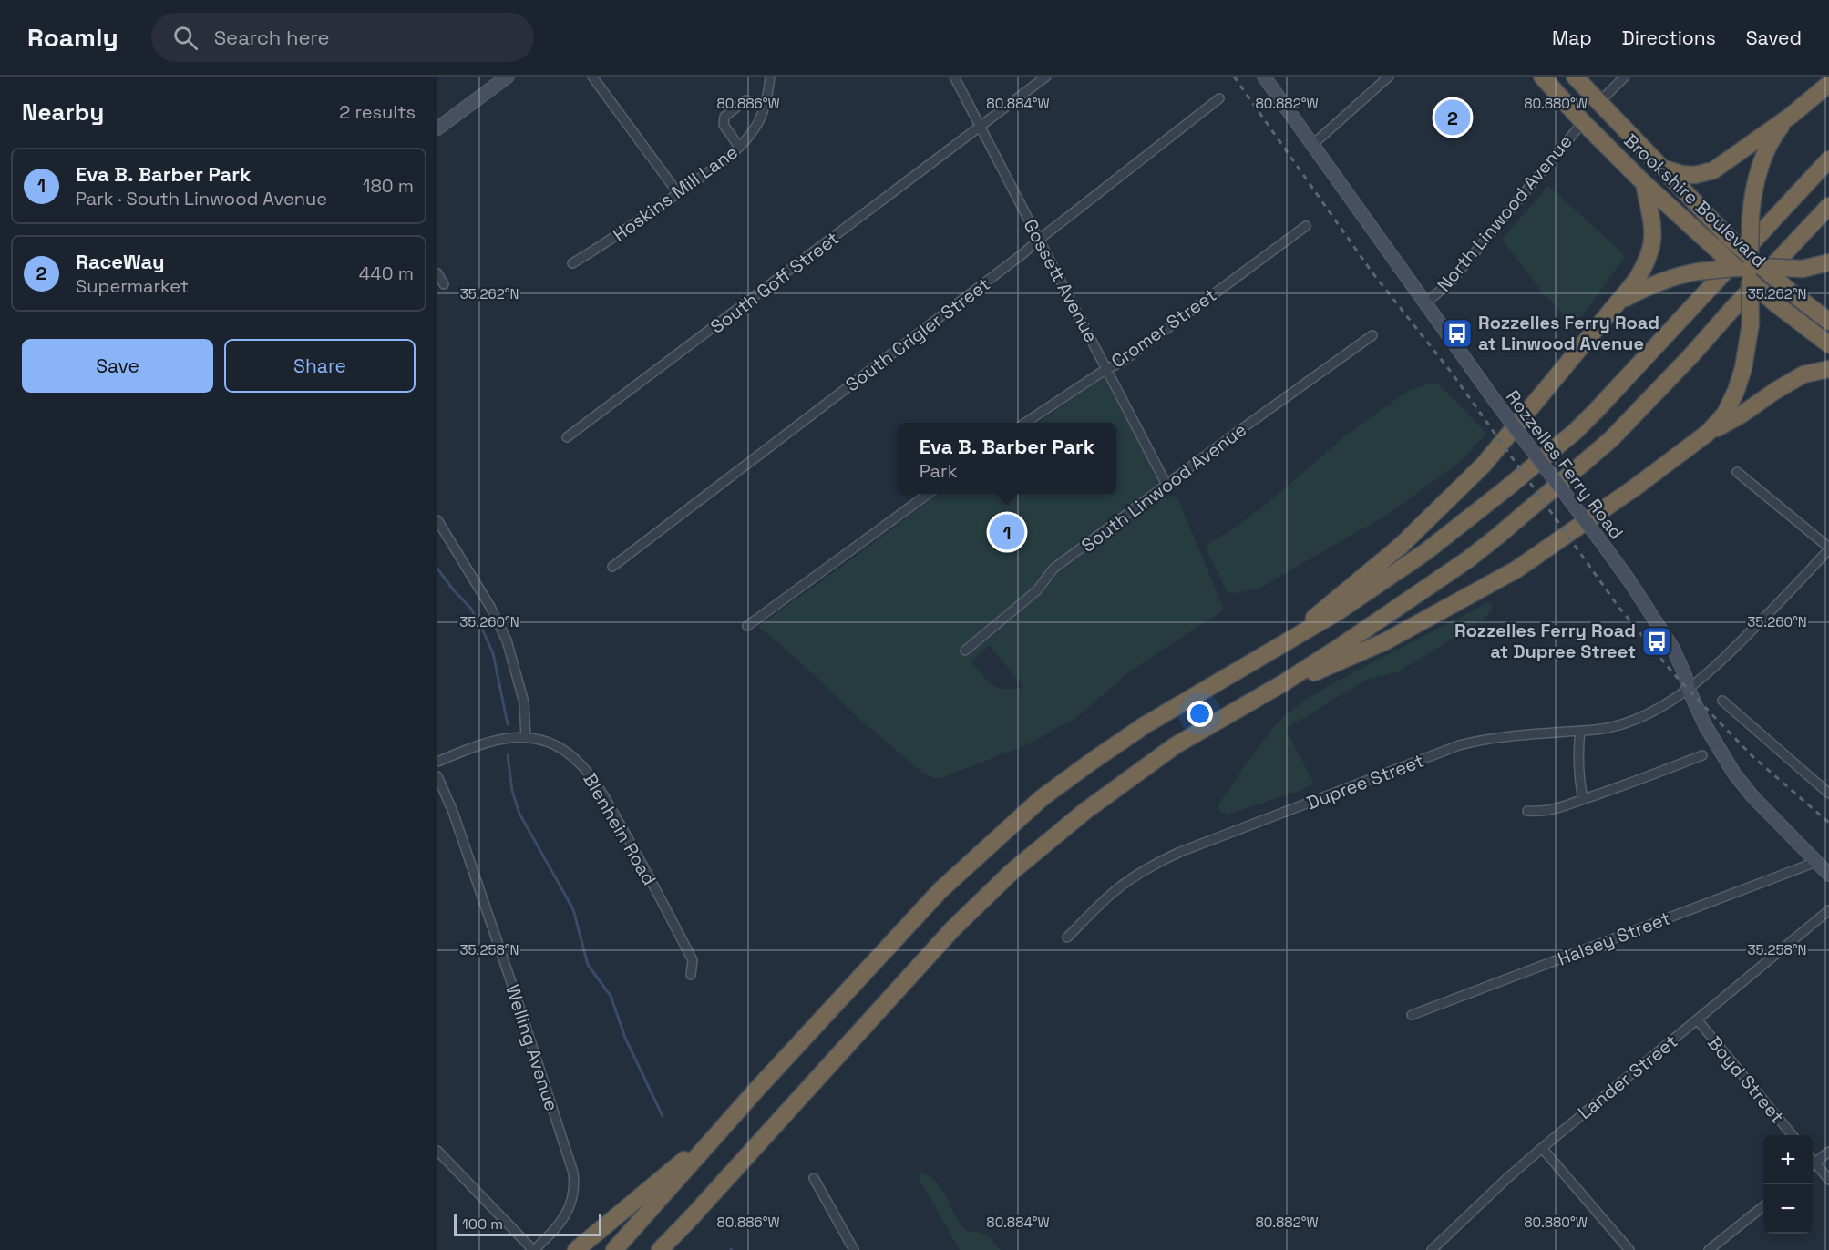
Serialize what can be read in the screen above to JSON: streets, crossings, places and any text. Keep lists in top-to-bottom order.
{
  "streets": {
    "highway": ["Brookshire Boulevard"],
    "street": [
      "Hoskins Mill Lane",
      "North Linwood Avenue",
      "Gossett Avenue",
      "South Goff Street",
      "Cromer Street",
      "South Crigler Street",
      "Rozzelles Ferry Road",
      "South Linwood Avenue",
      "Dupree Street",
      "Blenhein Road",
      "Halsey Street",
      "Welling Avenue",
      "Lander Street",
      "Boyd Street"
    ]
  },
  "crossings": [
    ["Brookshire Boulevard", "North Linwood Avenue"],
    ["North Linwood Avenue", "Rozzelles Ferry Road"],
    ["Gossett Avenue", "South Goff Street"],
    ["Gossett Avenue", "Cromer Street"],
    ["Gossett Avenue", "South Crigler Street"],
    ["Gossett Avenue", "South Linwood Avenue"],
    ["Rozzelles Ferry Road", "Dupree Street"],
    ["Rozzelles Ferry Road", "Halsey Street"],
    ["Lander Street", "Boyd Street"]
  ],
  "places": {
    "bus stop": ["Rozzelles Ferry Road at Linwood Avenue", "Rozzelles Ferry Road at Dupree Street"]
  },
  "scale_bar": "100 m",
  "page": {
    "header": "Roamly",
    "search": "Search here",
    "nav": ["Map", "Directions", "Saved"],
    "heading": ["Nearby", "2 results"],
    "pins": ["2", "1"],
    "list": [
      {
        "mark": "1",
        "name": "Eva B. Barber Park",
        "note": "Park · South Linwood Avenue",
        "value": "180 m"
      },
      {
        "mark": "2",
        "name": "RaceWay",
        "note": "Supermarket",
        "value": "440 m"
      }
    ],
    "buttons": ["Save", "Share"],
    "popup": ["Eva B. Barber Park", "Park"],
    "map_buttons": ["+", "−"],
    "scale": "100 m"
  },
  "coordinates": [
    "80.886°W",
    "80.884°W",
    "80.882°W",
    "80.880°W",
    "35.262°N",
    "35.260°N",
    "35.258°N"
  ]
}
